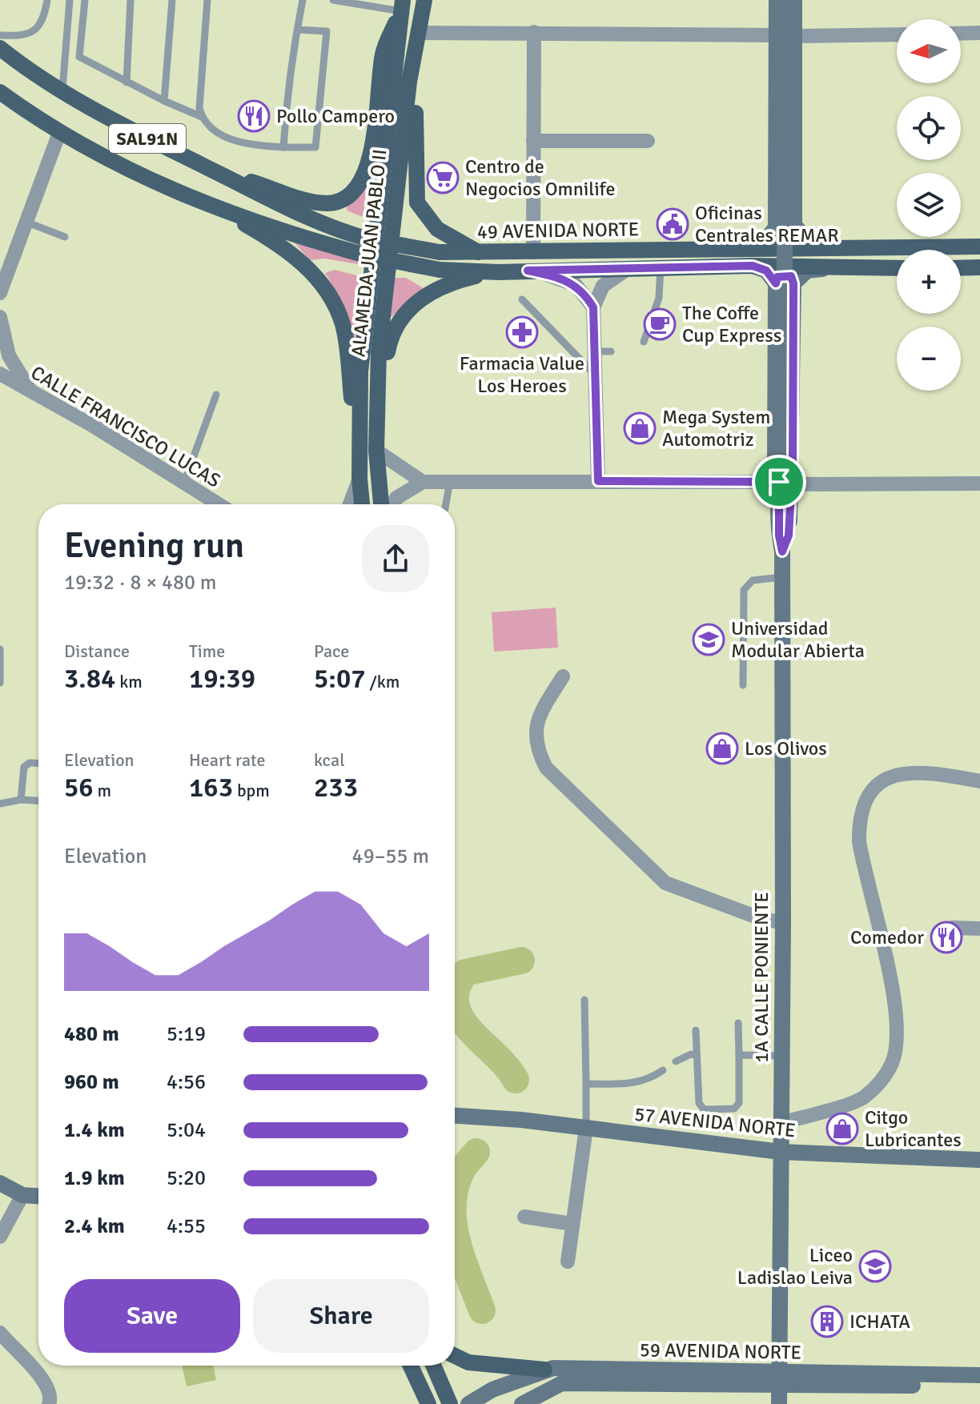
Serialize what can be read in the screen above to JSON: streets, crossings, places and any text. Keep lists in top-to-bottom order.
{
  "streets": {
    "main road": ["SAL91N", "49 AVENIDA NORTE", "ALAMEDA JUAN PABLO II"],
    "street": [
      "CALLE FRANCISCO LUCAS",
      "1A CALLE PONIENTE",
      "57 AVENIDA NORTE",
      "59 AVENIDA NORTE"
    ]
  },
  "crossings": [
    ["SAL91N", "49 AVENIDA NORTE"],
    ["1A CALLE PONIENTE", "57 AVENIDA NORTE"],
    ["1A CALLE PONIENTE", "59 AVENIDA NORTE"]
  ],
  "places": {
    "restaurant": ["Pollo Campero", "Comedor"],
    "supermarket": ["Centro de Negocios Omnilife"],
    "public building": ["Oficinas Centrales REMAR"],
    "cafe": ["The Coffe Cup Express"],
    "pharmacy": ["Farmacia Value Los Heroes"],
    "shop": ["Mega System Automotriz", "Los Olivos", "Citgo Lubricantes"],
    "school or university": ["Universidad Modular Abierta", "Liceo Ladislao Leiva"],
    "building": ["ICHATA"]
  },
  "north": "left",
  "page": {
    "map_buttons": ["+", "−"],
    "heading": ["Evening run", "19:32 · 8 × 480 m"],
    "stats": [
      ["Distance", "3.84 km"],
      ["Time", "19:39"],
      ["Pace", "5:07 /km"],
      ["Elevation", "56 m"],
      ["Heart rate", "163 bpm"],
      ["kcal", "233"]
    ],
    "chart": ["Elevation", "49–55 m"],
    "list": [
      {
        "name": "480 m",
        "note": "5:19"
      },
      {
        "name": "960 m",
        "note": "4:56"
      },
      {
        "name": "1.4 km",
        "note": "5:04"
      },
      {
        "name": "1.9 km",
        "note": "5:20"
      },
      {
        "name": "2.4 km",
        "note": "4:55"
      }
    ],
    "buttons": ["Save", "Share"]
  }
}
